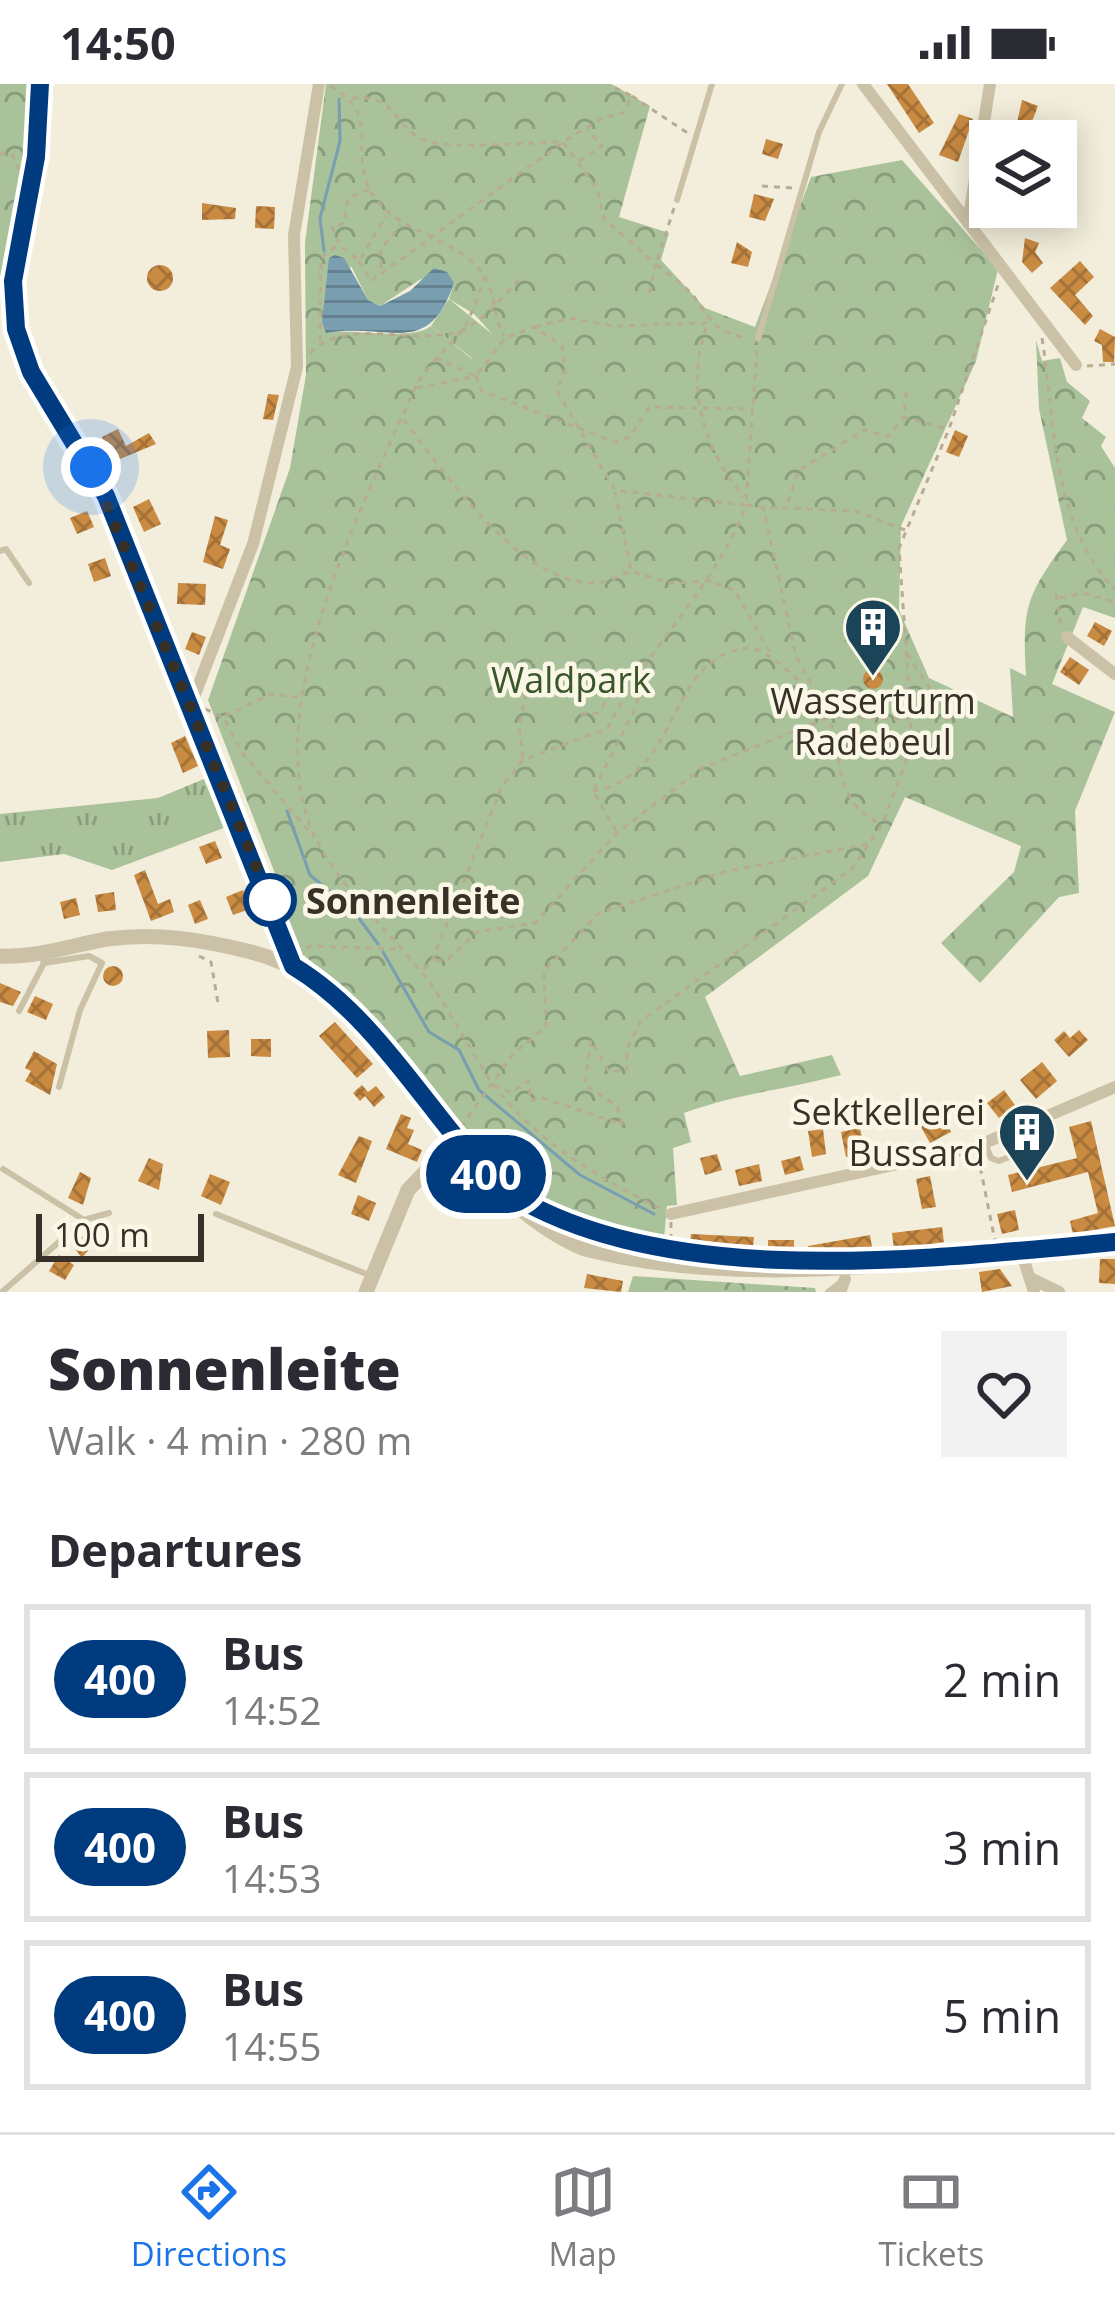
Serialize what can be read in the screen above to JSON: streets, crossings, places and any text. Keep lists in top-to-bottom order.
{
  "parks": ["Waldpark"],
  "places": {
    "building": ["Wasserturm Radebeul", "Sektkellerei Bussard"],
    "other": ["Sonnenleite"]
  },
  "lines": ["bus line 400"],
  "scale_bar": "100 m",
  "page": {
    "status": "14:50",
    "on_map": "400",
    "scale": "100 m",
    "heading": [
      ["Sonnenleite", "Walk · 4 min · 280 m"],
      "Departures"
    ],
    "list": [
      {
        "mark": "400",
        "name": "Bus",
        "note": "14:52",
        "value": "2 min"
      },
      {
        "mark": "400",
        "name": "Bus",
        "note": "14:53",
        "value": "3 min"
      },
      {
        "mark": "400",
        "name": "Bus",
        "note": "14:55",
        "value": "5 min"
      }
    ],
    "tabs": ["Directions", "Map", "Tickets"]
  }
}
